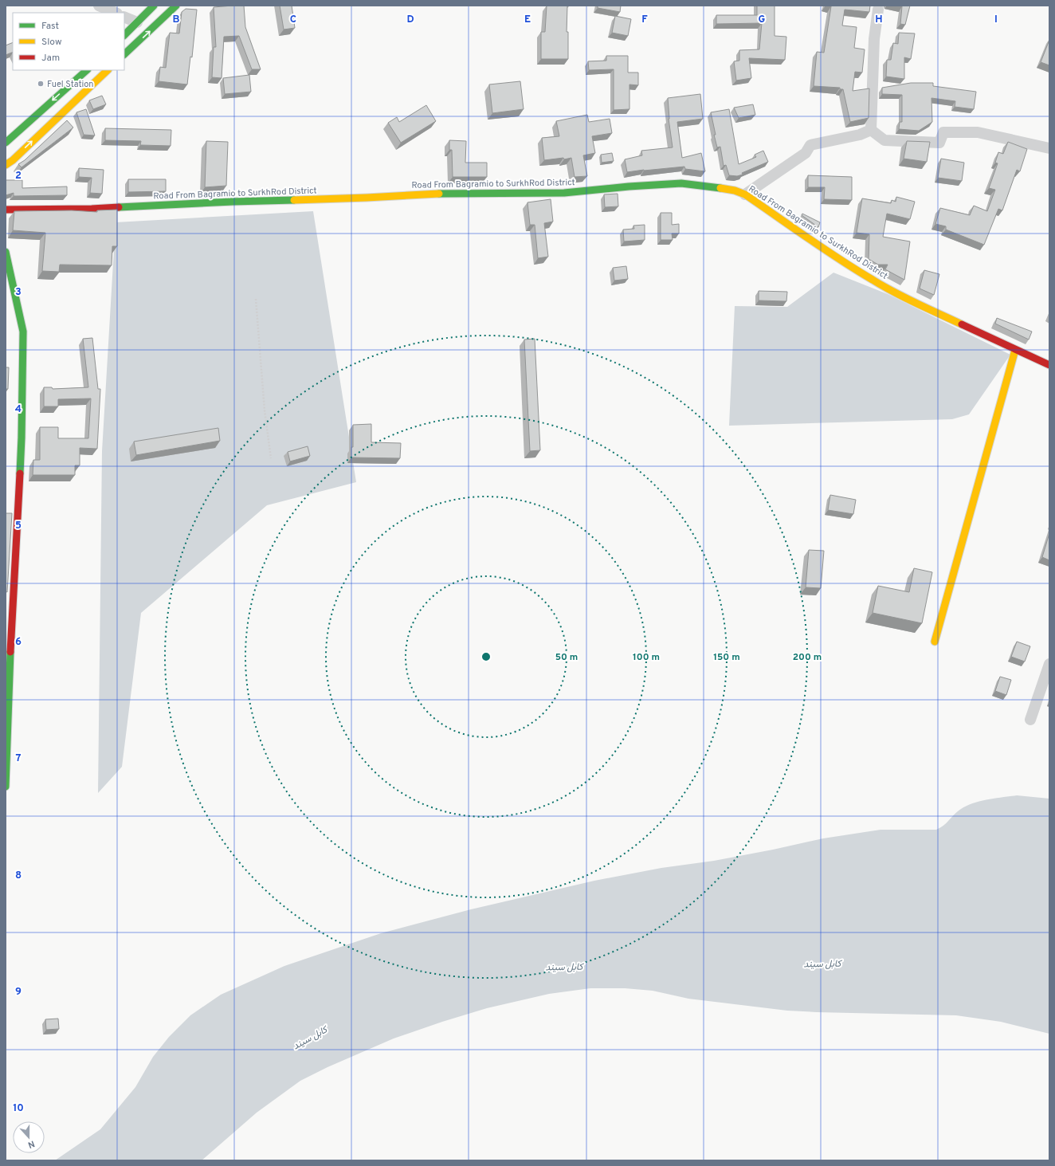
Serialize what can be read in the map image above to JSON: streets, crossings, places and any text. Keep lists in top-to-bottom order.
{
  "streets": {
    "main road": ["Road From Bagramio to SurkhRod District"]
  },
  "water": ["کابل سيند"],
  "places": ["Fuel Station"],
  "legend": ["Fast", "Slow", "Jam"],
  "north": "bottom",
  "grid": {
    "columns": [
      "B",
      "C",
      "D",
      "E",
      "F",
      "G",
      "H",
      "I"
    ],
    "rows": [
      "2",
      "3",
      "4",
      "5",
      "6",
      "7",
      "8",
      "9",
      "10"
    ]
  },
  "rings": [
    "50 m",
    "100 m",
    "150 m",
    "200 m"
  ]
}
